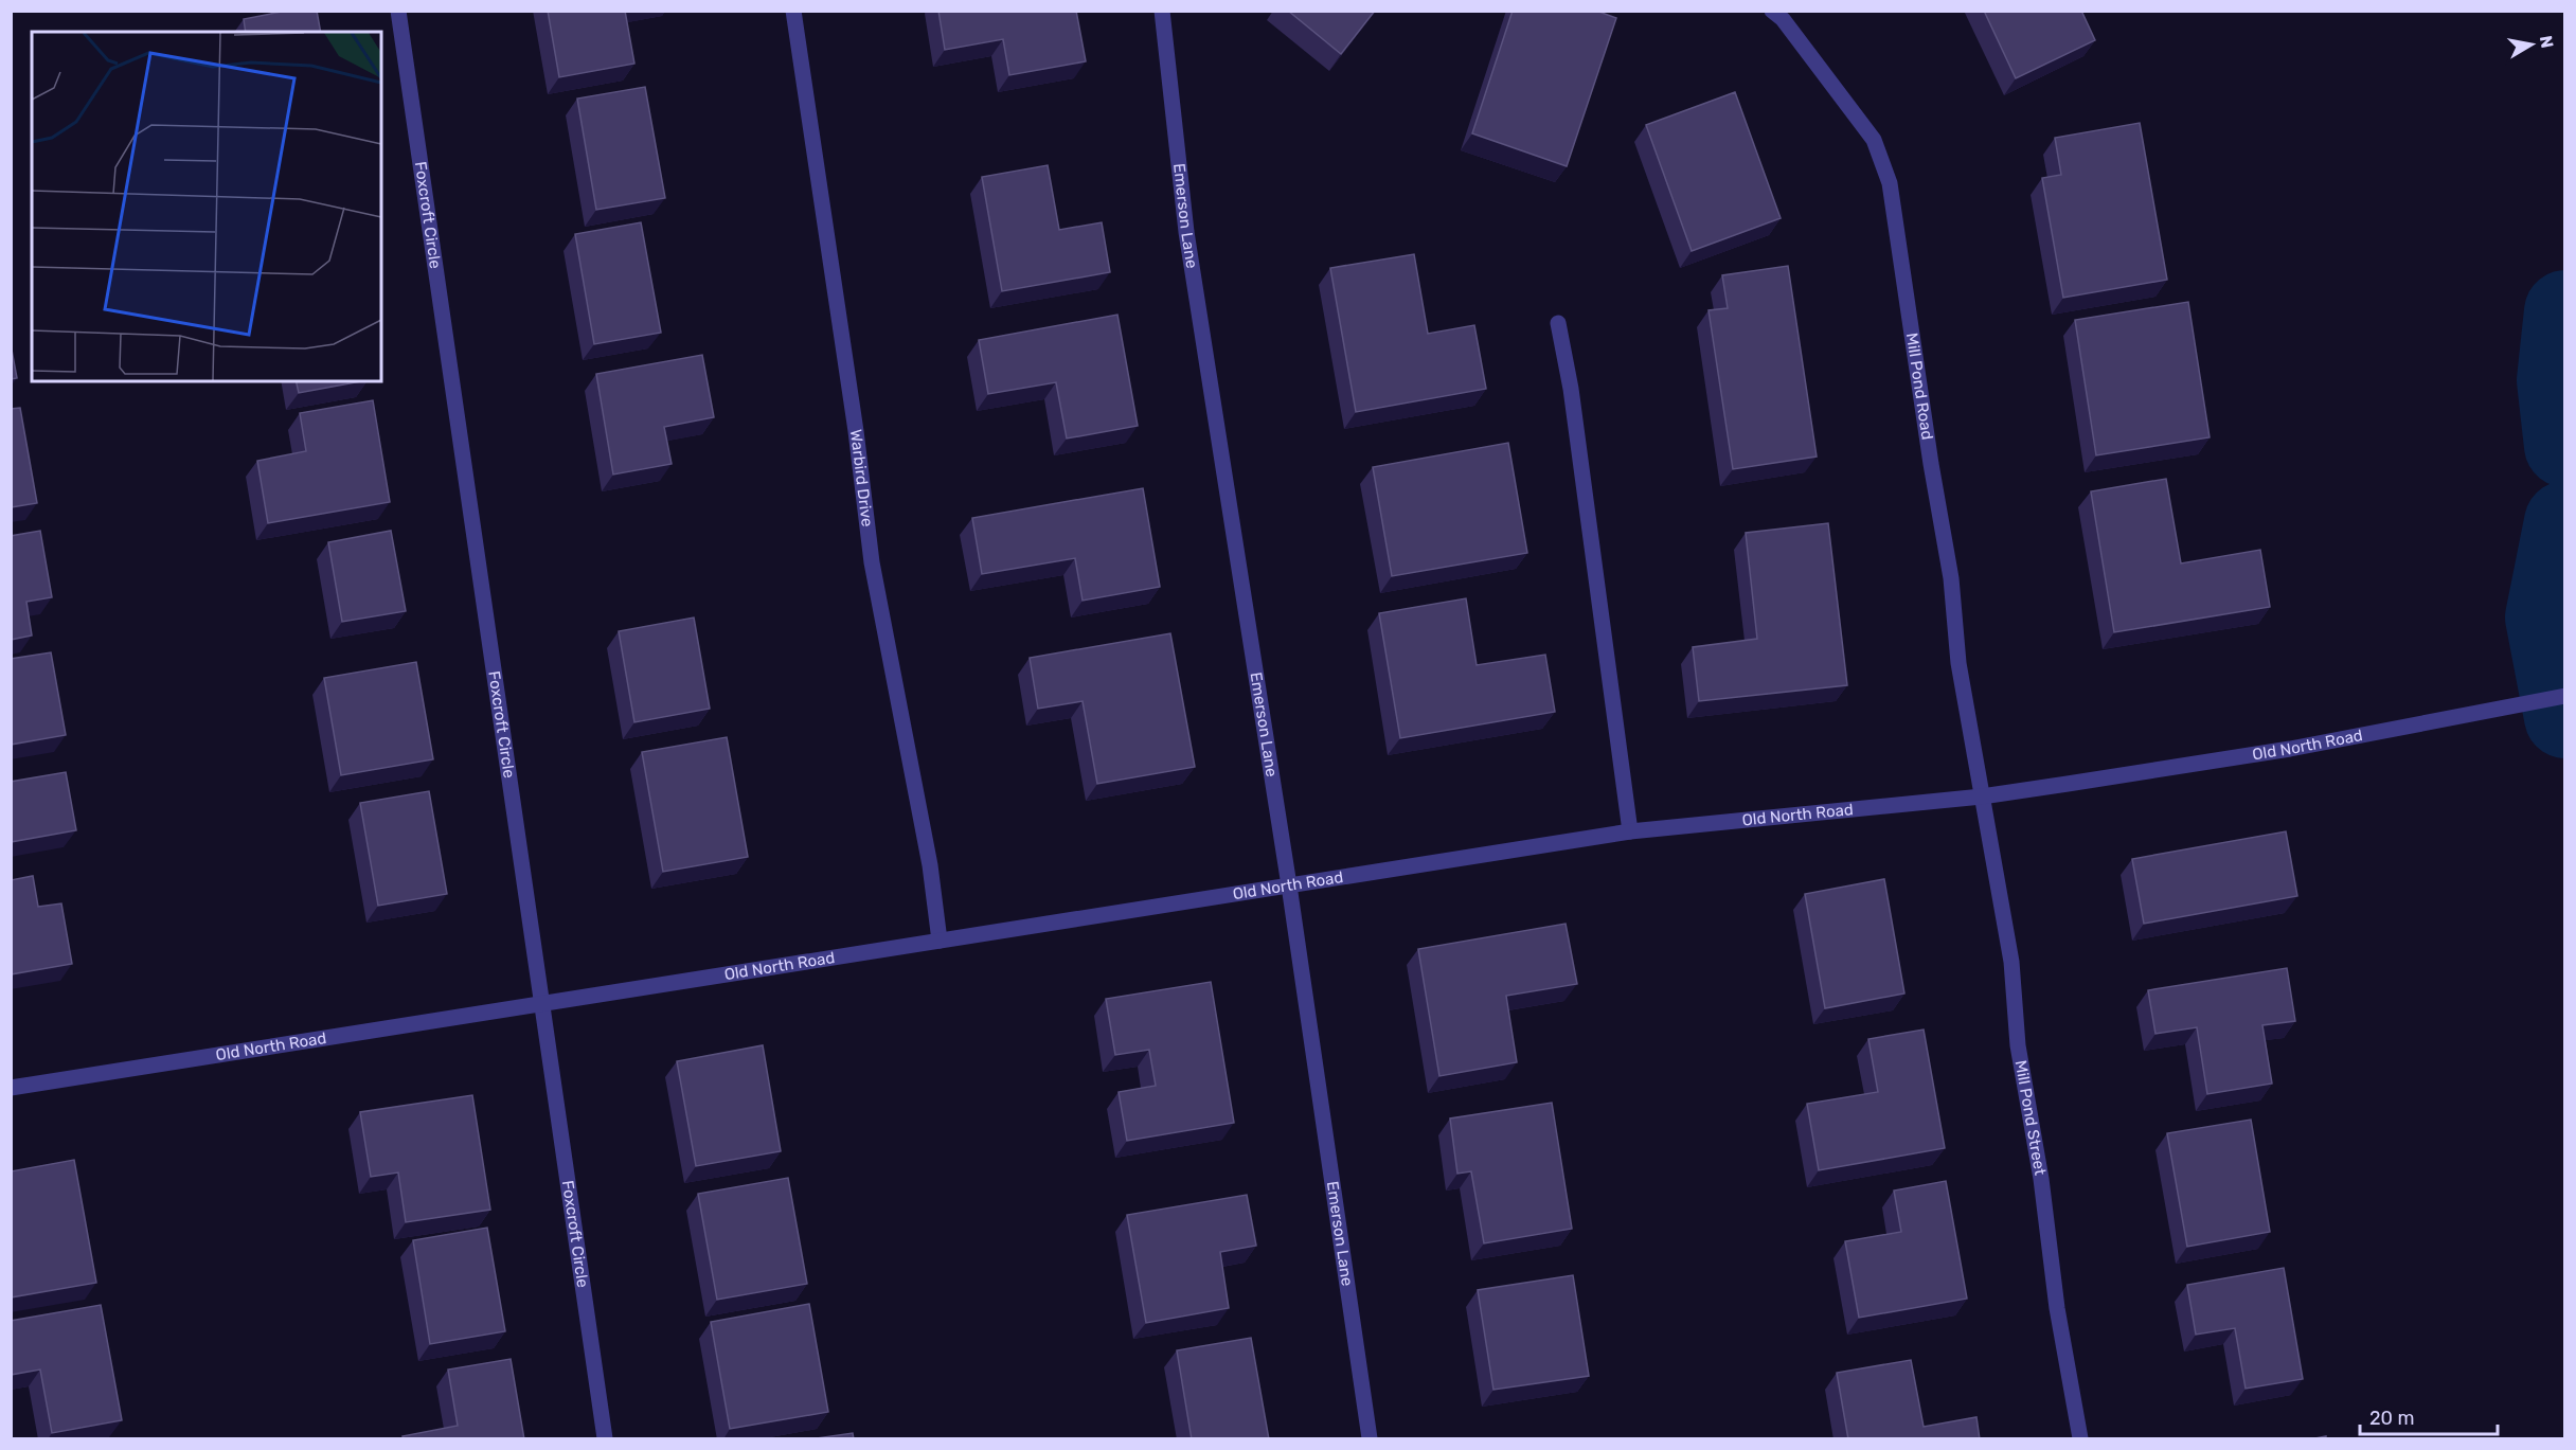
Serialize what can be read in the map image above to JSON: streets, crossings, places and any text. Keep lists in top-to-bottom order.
{
  "streets": {
    "street": [
      "Foxcroft Circle",
      "Emerson Lane",
      "Mill Pond Road",
      "Warbird Drive",
      "Old North Road",
      "Mill Pond Street"
    ]
  },
  "crossings": [
    ["Foxcroft Circle", "Old North Road"],
    ["Emerson Lane", "Old North Road"],
    ["Mill Pond Road", "Old North Road"],
    ["Mill Pond Road", "Mill Pond Street"],
    ["Warbird Drive", "Old North Road"],
    ["Old North Road", "Mill Pond Street"]
  ],
  "scale_bar": "20 m",
  "north": "right"
}
